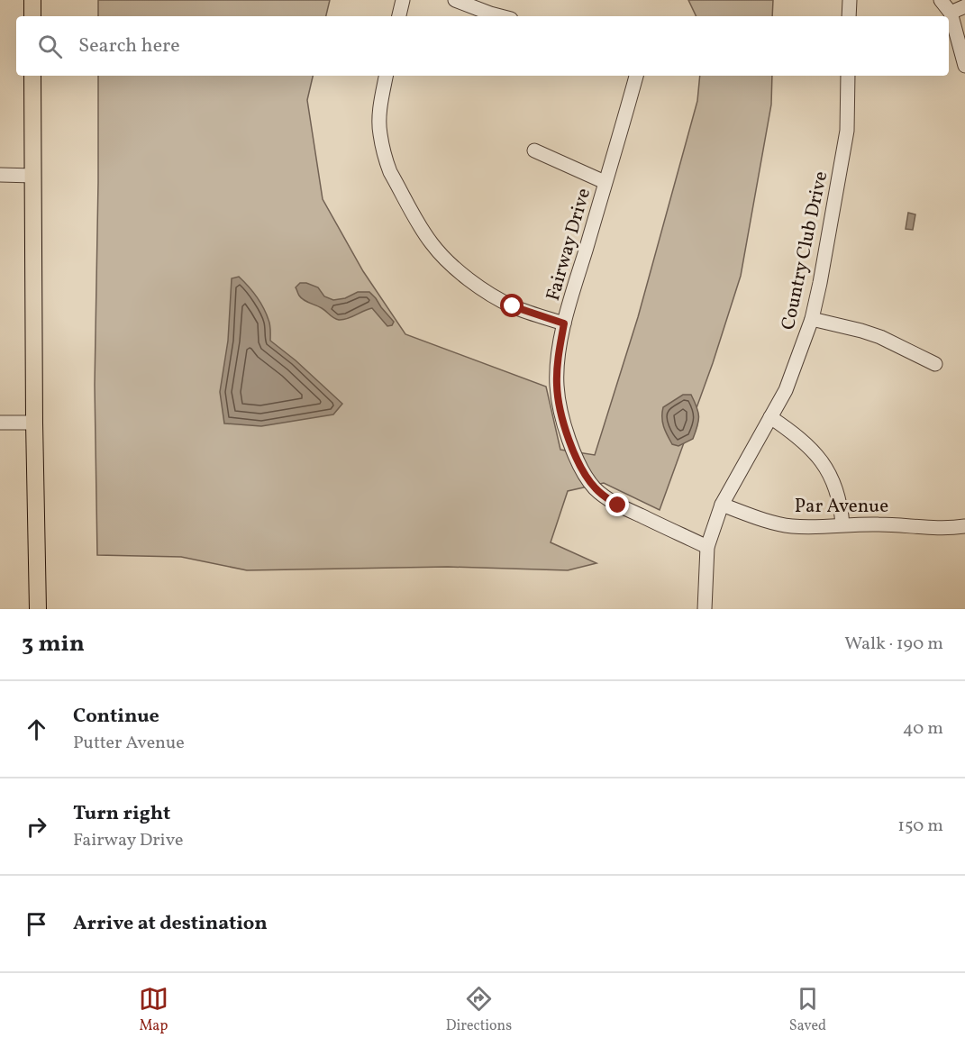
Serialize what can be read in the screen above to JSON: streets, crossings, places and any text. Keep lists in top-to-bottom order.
{
  "streets": {
    "street": ["Fairway Drive", "Country Club Drive", "Par Avenue"]
  },
  "crossings": [
    ["Fairway Drive", "Country Club Drive"],
    ["Country Club Drive", "Par Avenue"]
  ],
  "page": {
    "search": "Search here",
    "heading": ["3 min", "Walk · 190 m"],
    "list": [
      ["Continue", "Putter Avenue", "40 m"],
      ["Turn right", "Fairway Drive", "150 m"],
      "Arrive at destination"
    ],
    "nav": ["Map", "Directions", "Saved"]
  }
}
